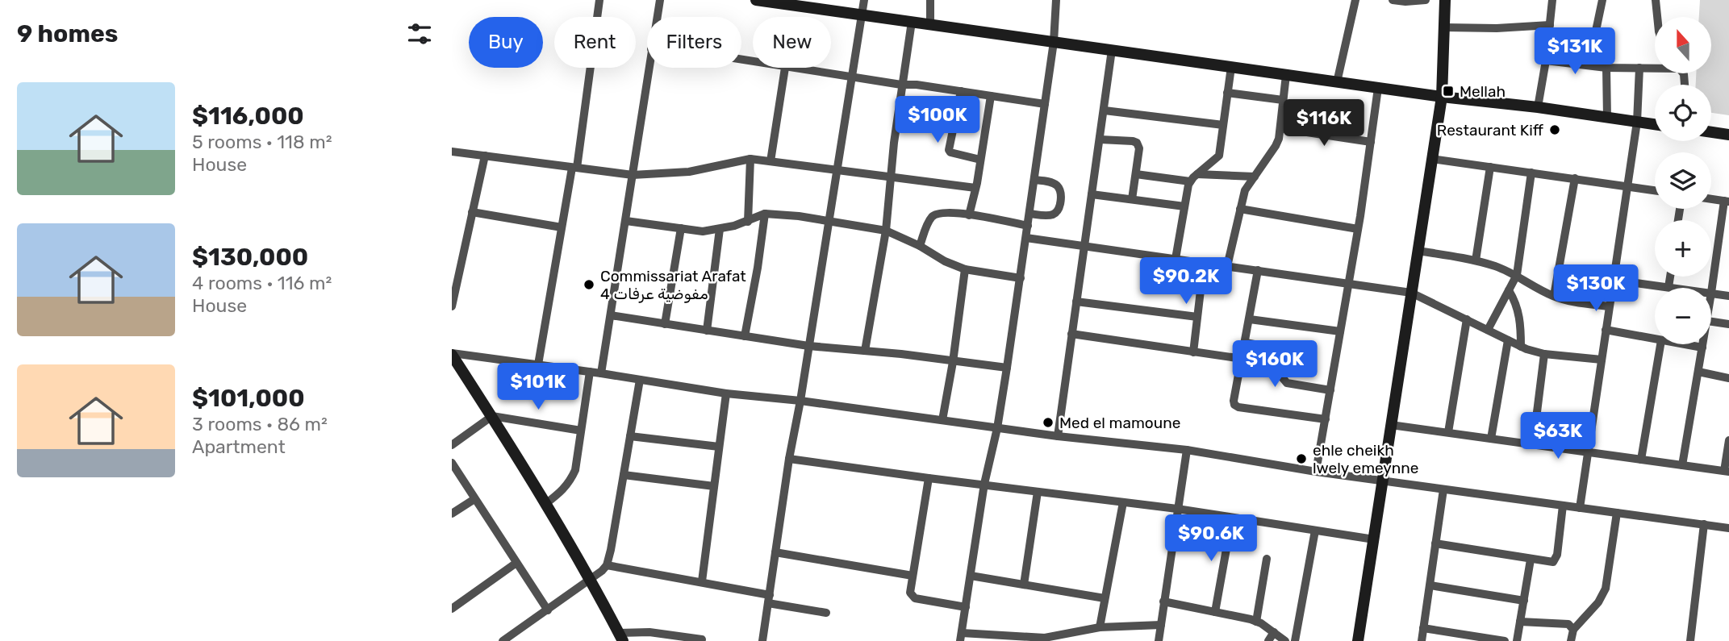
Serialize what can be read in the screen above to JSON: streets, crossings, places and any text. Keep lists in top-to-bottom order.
{
  "places": {
    "transit": ["Mellah"],
    "other": [
      "Restaurant Kiff",
      "Commissariat Arafat 4 مفوضية عرفات",
      "Med el mamoune",
      "ehle cheikh lwely emeynne"
    ]
  },
  "north": "top",
  "page": {
    "heading": "9 homes",
    "map_buttons": ["+", "−"],
    "chip": [
      "Buy",
      "Rent",
      "Filters",
      "New"
    ],
    "price": [
      "$131K",
      "$100K",
      "$116K",
      "$90.2K",
      "$130K",
      "$160K",
      "$101K",
      "$63K",
      "$90.6K"
    ],
    "list": [
      {
        "name": "$116,000",
        "note": "5 rooms · 118 m² · House"
      },
      {
        "name": "$130,000",
        "note": "4 rooms · 116 m² · House"
      },
      {
        "name": "$101,000",
        "note": "3 rooms · 86 m² · Apartment"
      }
    ]
  }
}
